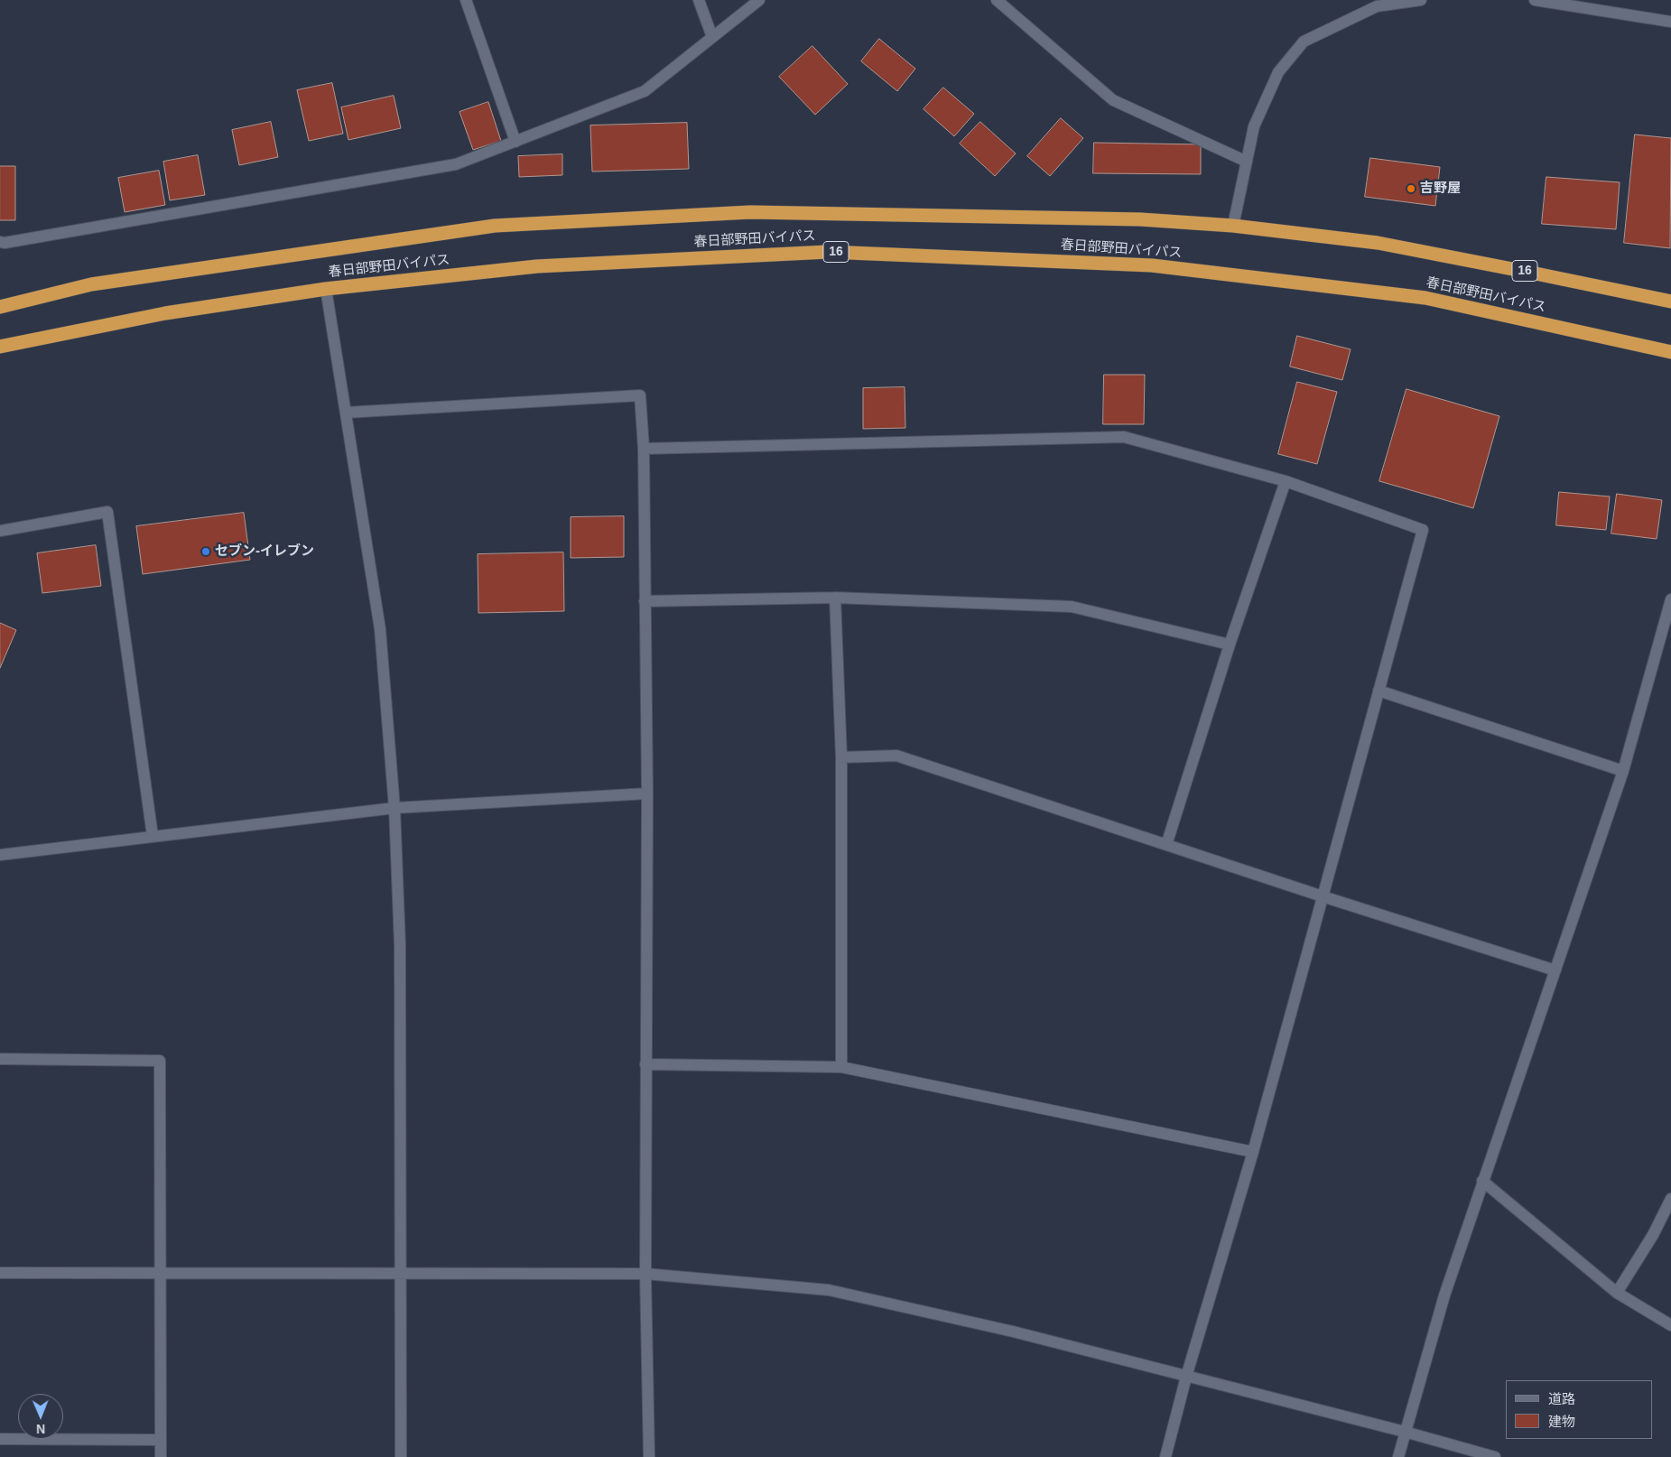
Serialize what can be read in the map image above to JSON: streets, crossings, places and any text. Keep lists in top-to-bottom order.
{
  "streets": {
    "highway": ["春日部野田バイパス", "16"]
  },
  "places": ["吉野屋", "セブン-イレブン"],
  "legend": ["道路", "建物"],
  "north": "bottom"
}
